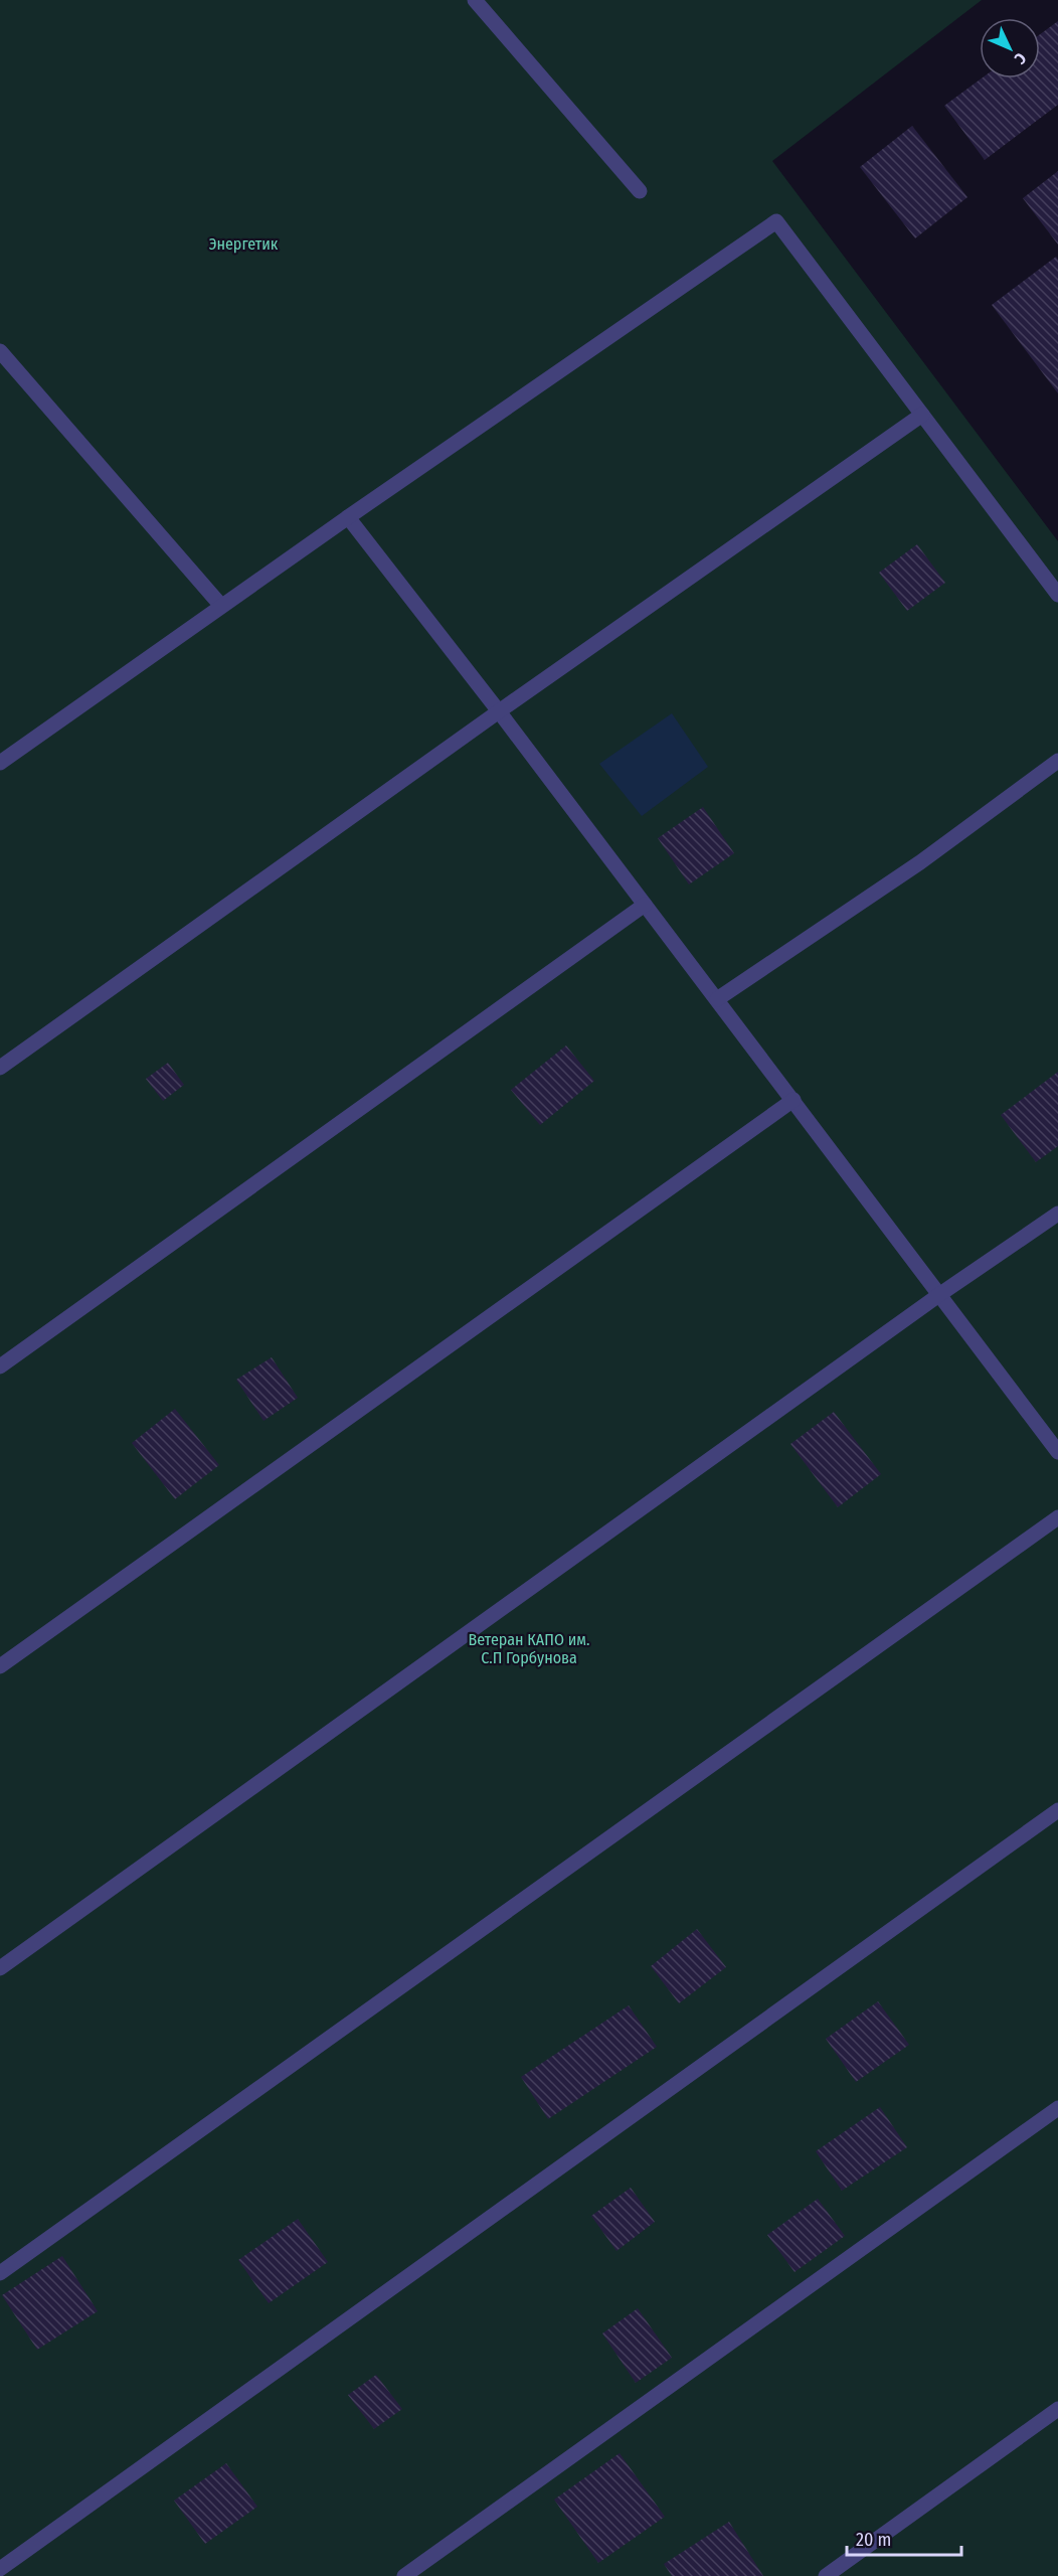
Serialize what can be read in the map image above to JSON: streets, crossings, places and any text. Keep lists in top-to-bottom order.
{
  "parks": ["Энергетик", "Ветеран КАПО им. С.П Горбунова"],
  "scale_bar": "20 m",
  "north": "bottom right"
}
